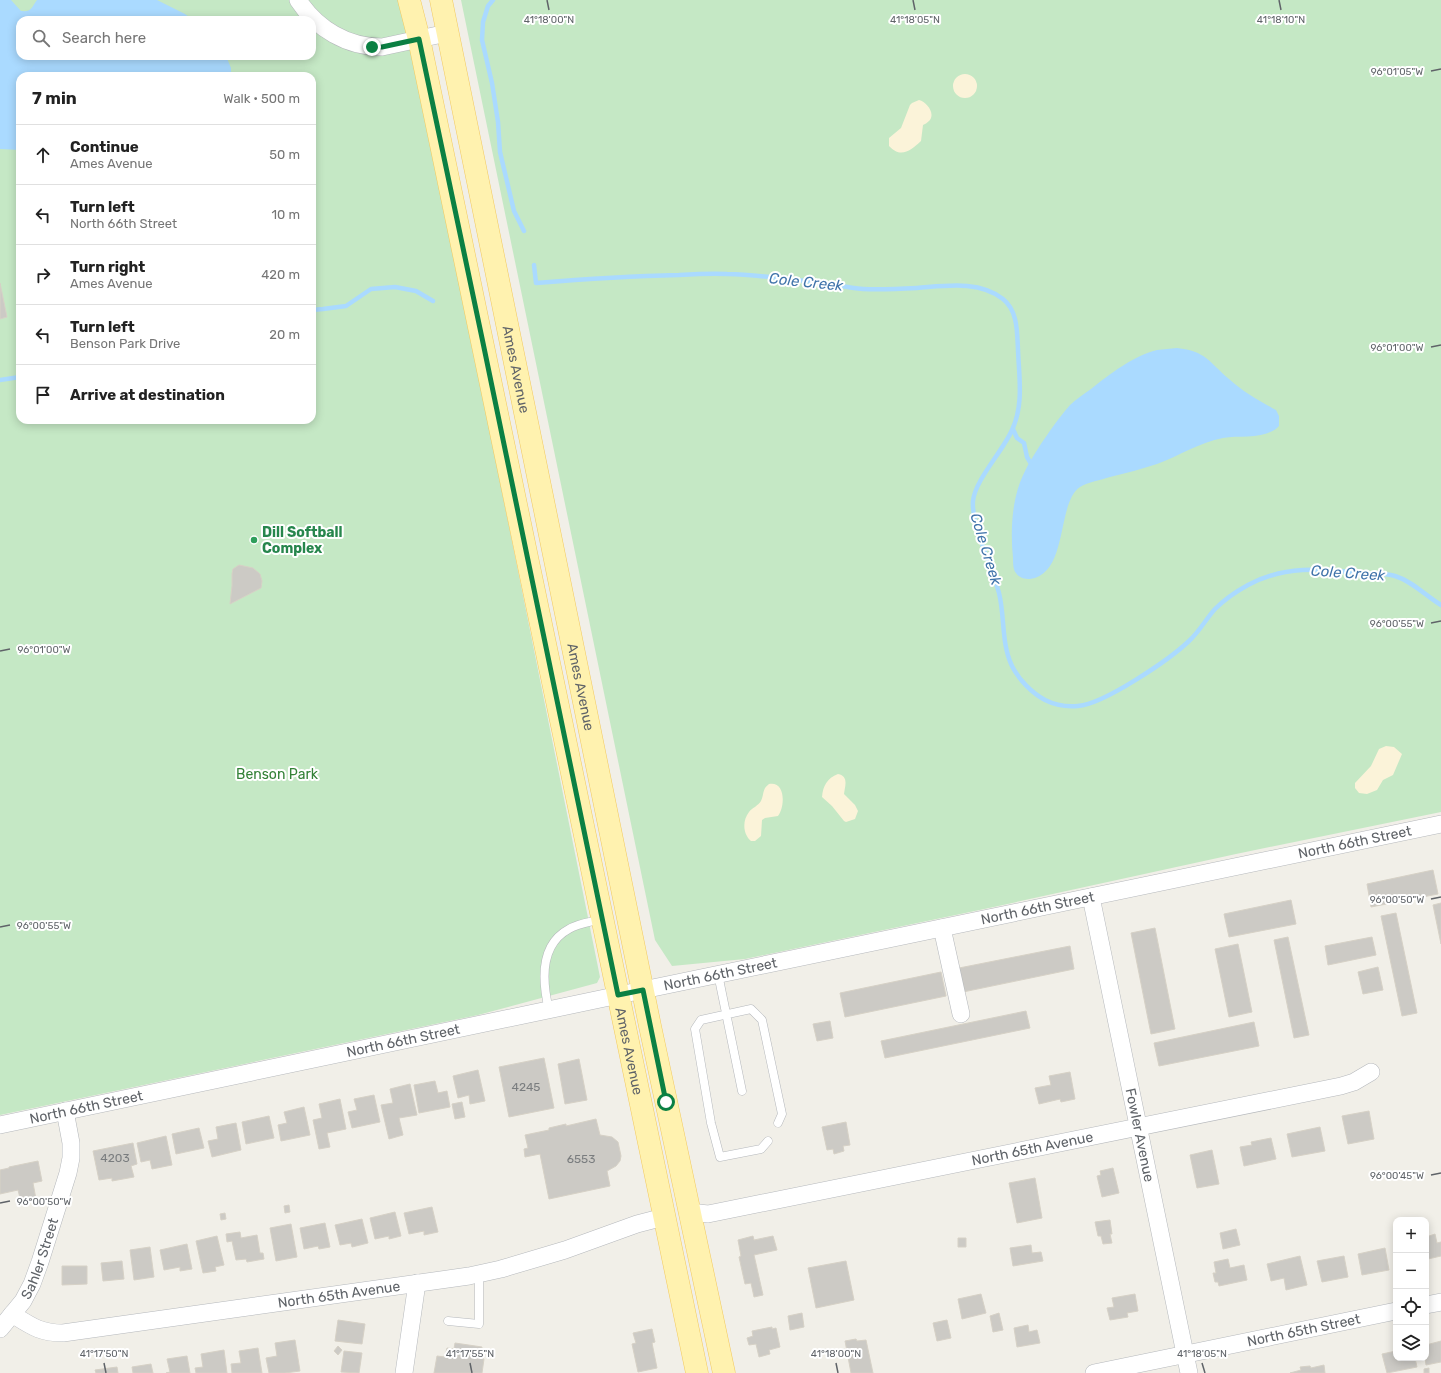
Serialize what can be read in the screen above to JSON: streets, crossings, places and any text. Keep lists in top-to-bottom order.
{
  "streets": {
    "main road": ["Ames Avenue"],
    "street": [
      "North 66th Street",
      "Fowler Avenue",
      "North 65th Avenue",
      "Sahler Street",
      "North 65th Street"
    ]
  },
  "crossings": [
    ["Ames Avenue", "North 66th Street"],
    ["Ames Avenue", "North 65th Avenue"],
    ["North 66th Street", "Fowler Avenue"],
    ["North 66th Street", "Sahler Street"],
    ["Fowler Avenue", "North 65th Avenue"],
    ["Fowler Avenue", "North 65th Street"],
    ["North 65th Avenue", "Sahler Street"]
  ],
  "water": ["Cole Creek"],
  "parks": ["Benson Park"],
  "places": ["Dill Softball Complex"],
  "house_numbers": ["4245", "4203", "6553"],
  "page": {
    "search": "Search here",
    "heading": ["7 min", "Walk · 500 m"],
    "list": [
      ["Continue", "Ames Avenue", "50 m"],
      ["Turn left", "North 66th Street", "10 m"],
      ["Turn right", "Ames Avenue", "420 m"],
      ["Turn left", "Benson Park Drive", "20 m"],
      "Arrive at destination"
    ],
    "map_buttons": ["+", "−"]
  },
  "coordinates": [
    "41°18'00\"N",
    "41°18'05\"N",
    "41°18'10\"N",
    "96°01'05\"W",
    "96°01'00\"W",
    "96°00'55\"W",
    "96°00'50\"W",
    "96°00'45\"W",
    "41°17'50\"N",
    "41°17'55\"N"
  ]
}
